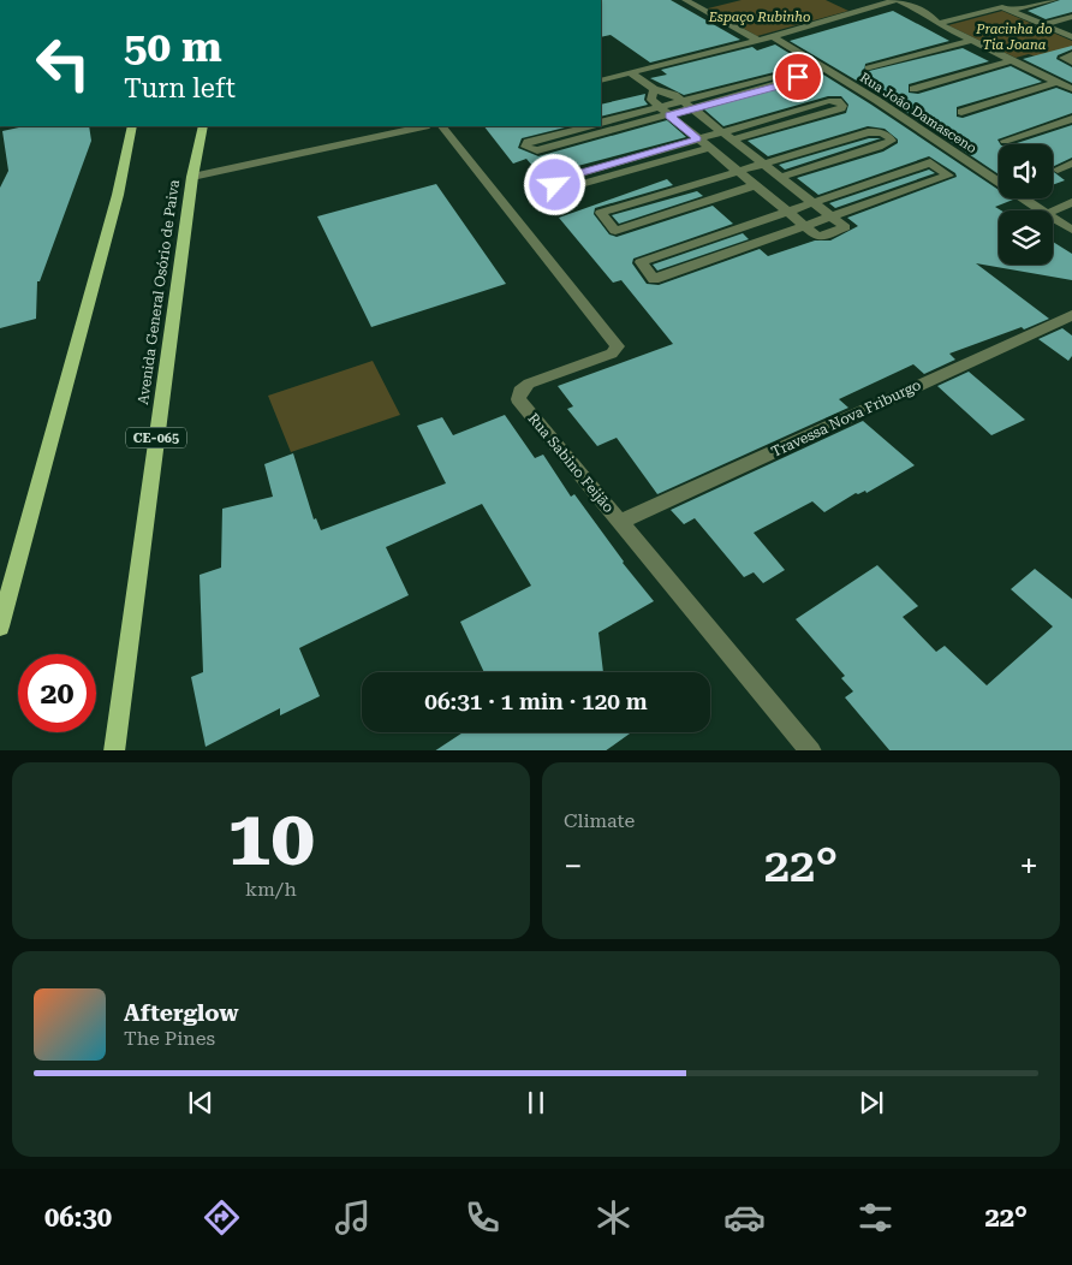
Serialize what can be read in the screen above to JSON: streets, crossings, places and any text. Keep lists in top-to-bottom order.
{
  "streets": {
    "main road": ["Avenida General Osório de Paiva", "CE-065"],
    "street": ["Rua João Damasceno", "Travessa Nova Friburgo", "Rua Sabino Feijão"]
  },
  "crossings": [
    ["Travessa Nova Friburgo", "Rua Sabino Feijão"]
  ],
  "parks": ["Espaço Rubinho", "Pracinha do Tia Joana"],
  "page": {
    "turn": ["50 m", "Turn left"],
    "limit": "20",
    "trip": "06:31 · 1 min · 120 m",
    "tile": [
      ["10", "km/h"],
      "Climate"
    ],
    "heat": ["−", "22°", "+"],
    "song": ["Afterglow", "The Pines"],
    "tabs": ["06:30", "22°"]
  }
}
